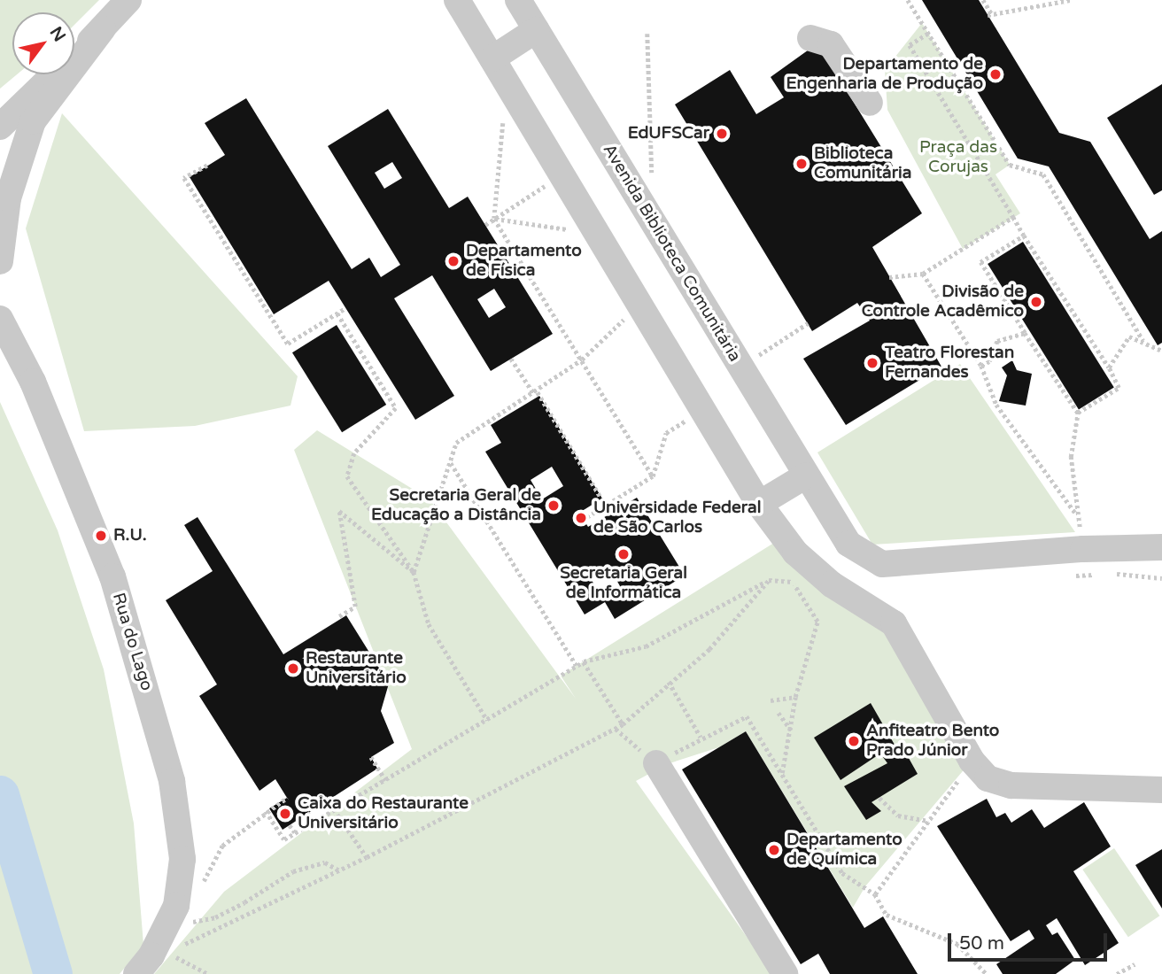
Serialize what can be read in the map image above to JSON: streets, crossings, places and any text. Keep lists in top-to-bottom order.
{
  "streets": {
    "street": ["Avenida Biblioteca Comunitária", "Rua do Lago"]
  },
  "parks": ["Praça das Corujas"],
  "places": [
    "Departamento de Engenharia de Produção",
    "EdUFSCar",
    "Biblioteca Comunitária",
    "Departamento de Física",
    "Divisão de Controle Acadêmico",
    "Teatro Florestan Fernandes",
    "Secretaria Geral de Educação a Distância",
    "Universidade Federal de São Carlos",
    "R.U.",
    "Secretaria Geral de Informática",
    "Restaurante Universitário",
    "Anfiteatro Bento Prado Júnior",
    "Caixa do Restaurante Universitário",
    "Departamento de Química"
  ],
  "scale_bar": "50 m",
  "north": "top right"
}
